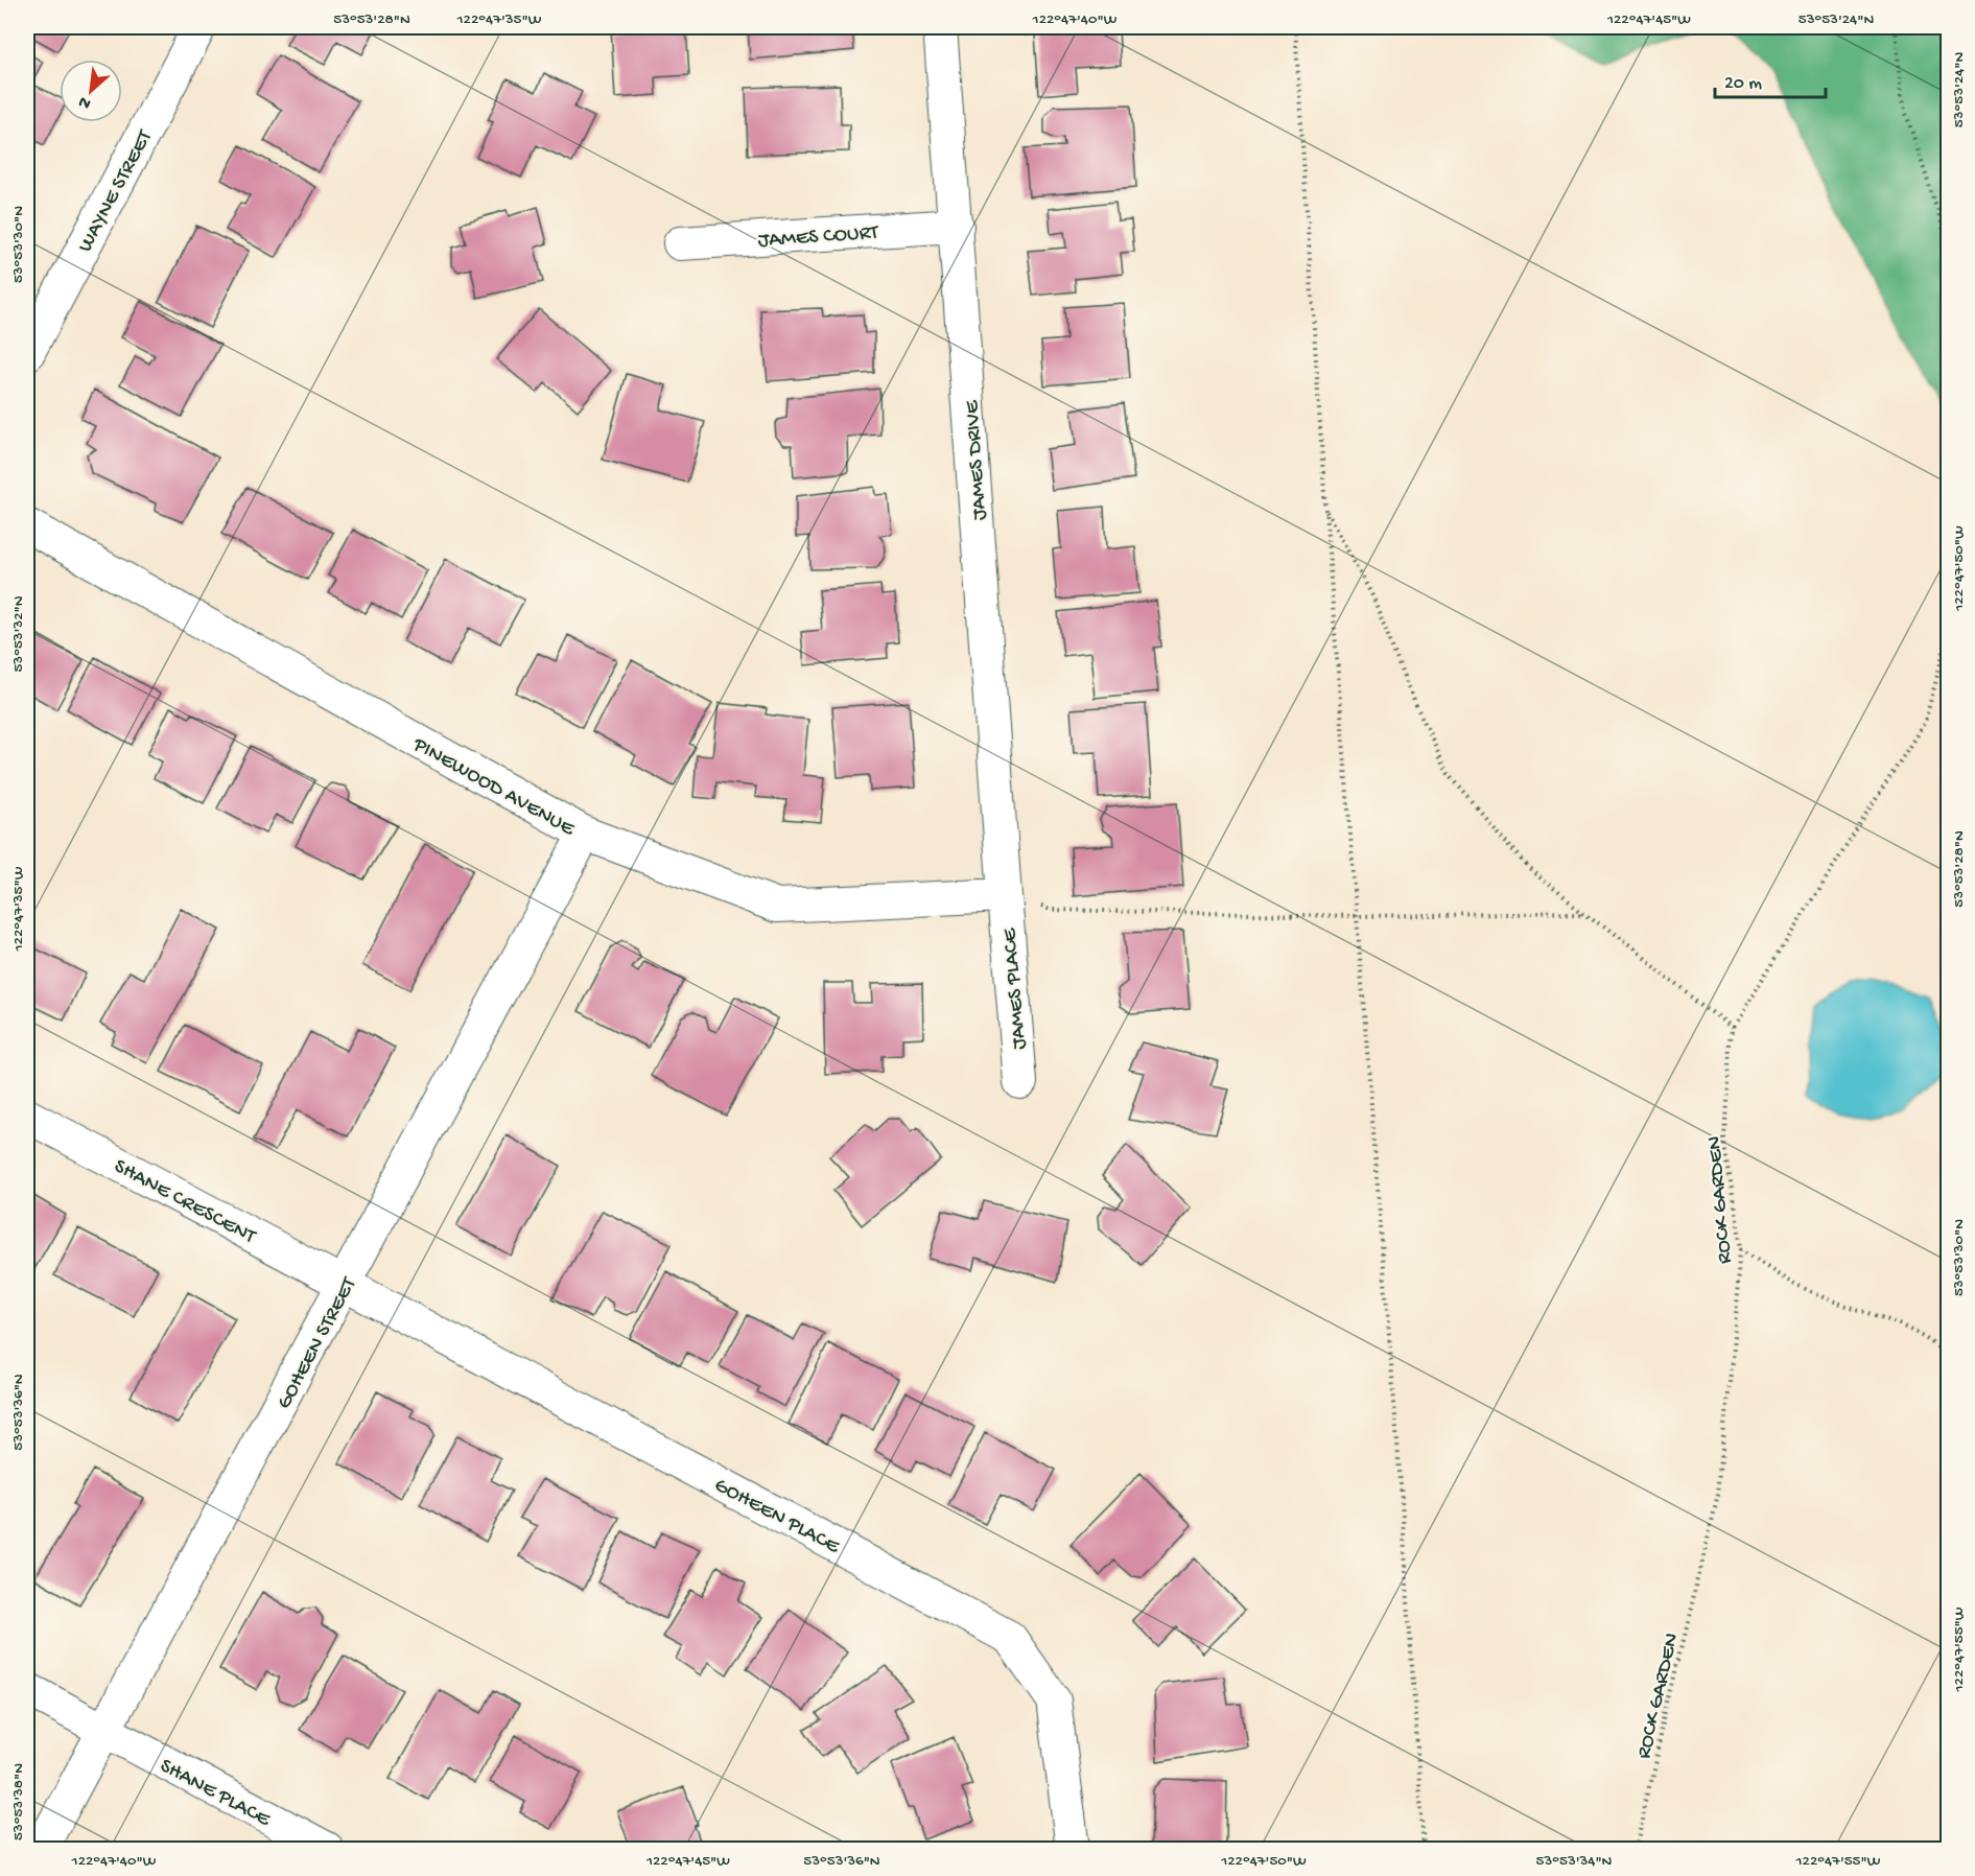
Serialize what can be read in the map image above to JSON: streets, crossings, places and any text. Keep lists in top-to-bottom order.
{
  "streets": {
    "street": [
      "WAYNE STREET",
      "JAMES COURT",
      "JAMES DRIVE",
      "PINEWOOD AVENUE",
      "JAMES PLACE",
      "SHANE CRESCENT",
      "GOHEEN STREET",
      "GOHEEN PLACE",
      "SHANE PLACE"
    ],
    "path": ["ROCK GARDEN"]
  },
  "crossings": [
    ["JAMES COURT", "JAMES DRIVE"],
    ["JAMES DRIVE", "PINEWOOD AVENUE"],
    ["JAMES DRIVE", "JAMES PLACE"],
    ["PINEWOOD AVENUE", "JAMES PLACE"],
    ["PINEWOOD AVENUE", "GOHEEN STREET"],
    ["SHANE CRESCENT", "GOHEEN STREET"],
    ["SHANE CRESCENT", "GOHEEN PLACE"],
    ["GOHEEN STREET", "GOHEEN PLACE"],
    ["GOHEEN STREET", "SHANE PLACE"]
  ],
  "scale_bar": "20 m",
  "north": "bottom left",
  "coordinates": [
    "53°53'28\"N",
    "122°47'35\"W",
    "122°47'40\"W",
    "122°47'45\"W",
    "53°53'24\"N",
    "53°53'30\"N",
    "122°47'50\"W",
    "53°53'32\"N",
    "53°53'36\"N",
    "122°47'55\"W",
    "53°53'38\"N",
    "53°53'34\"N"
  ]
}
